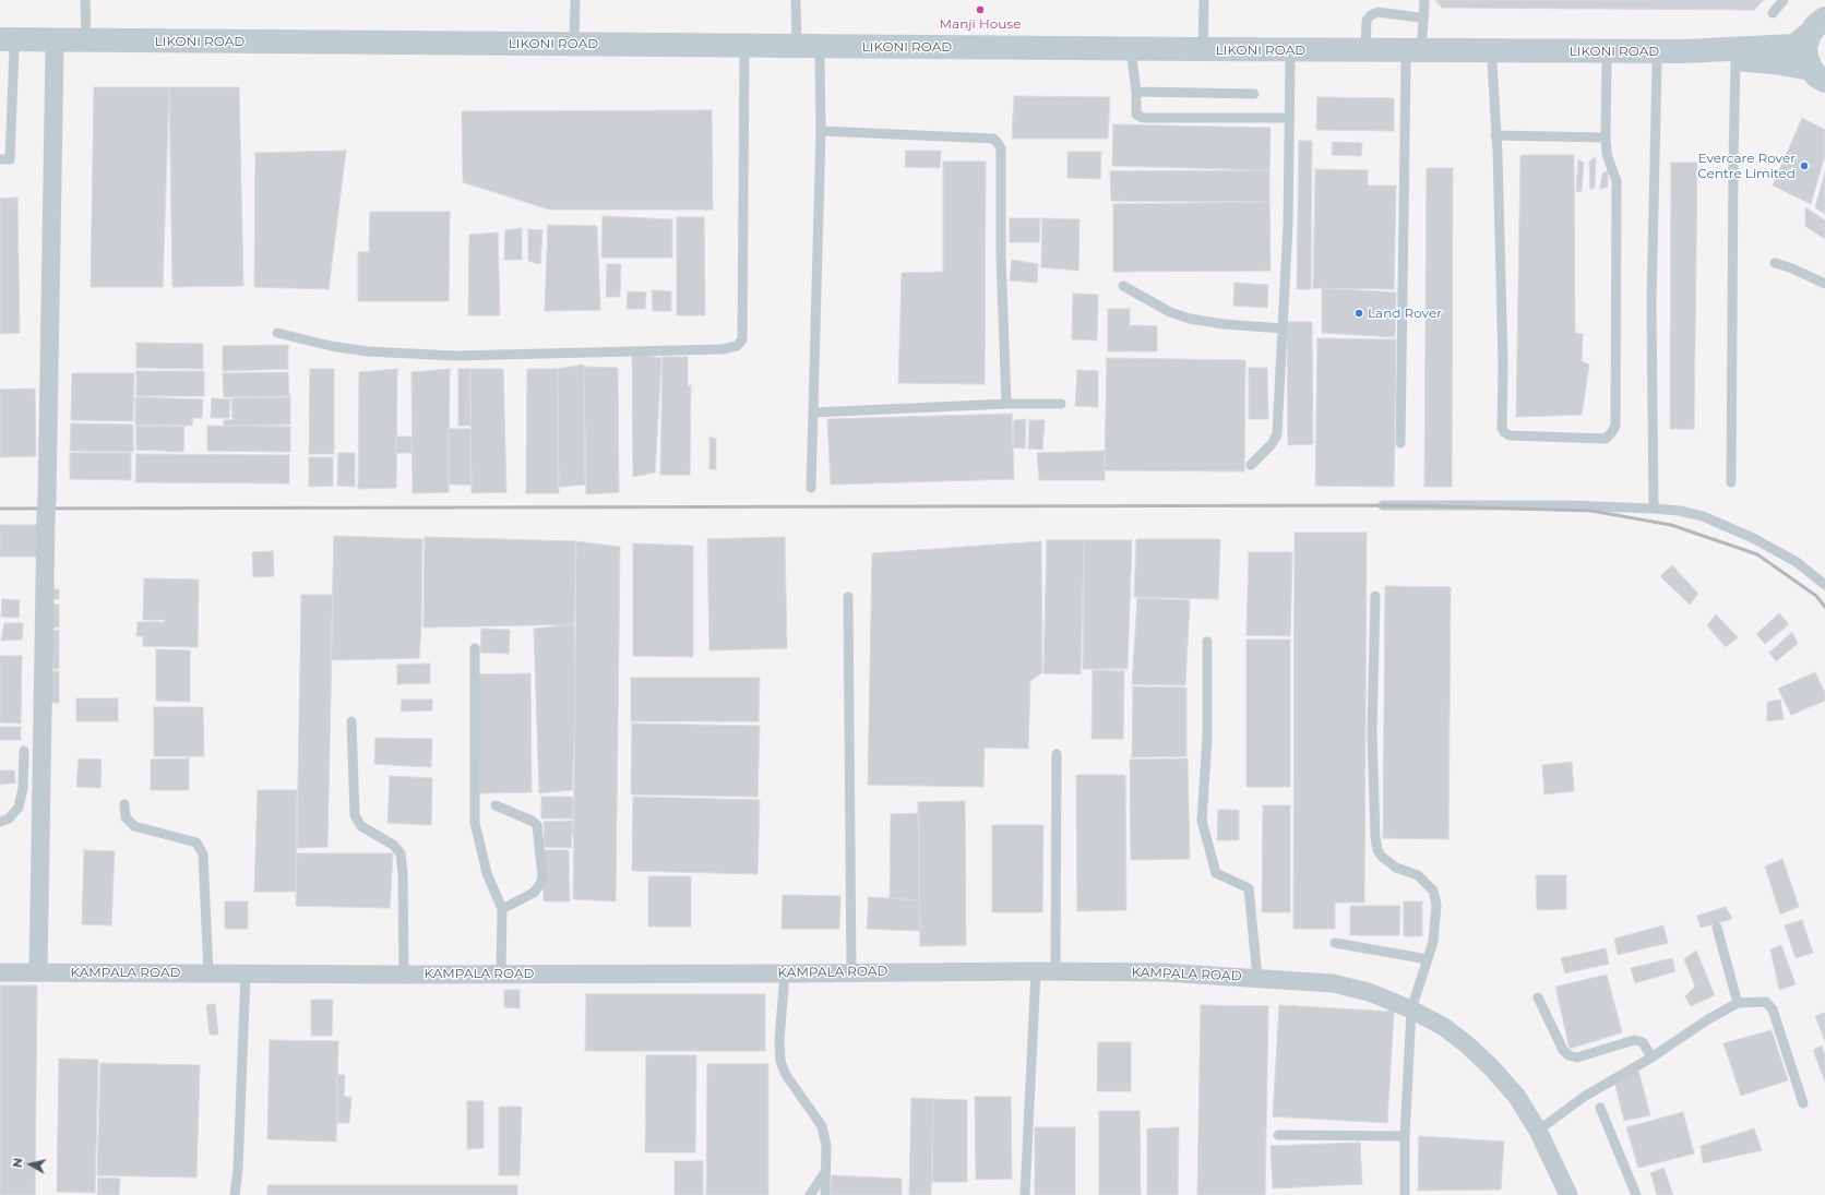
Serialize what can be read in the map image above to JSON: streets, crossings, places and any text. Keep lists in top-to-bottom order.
{
  "streets": {
    "street": ["LIKONI ROAD", "KAMPALA ROAD"]
  },
  "places": ["Manji House", "Evercare Rover Centre Limited", "Land Rover"],
  "north": "left"
}
